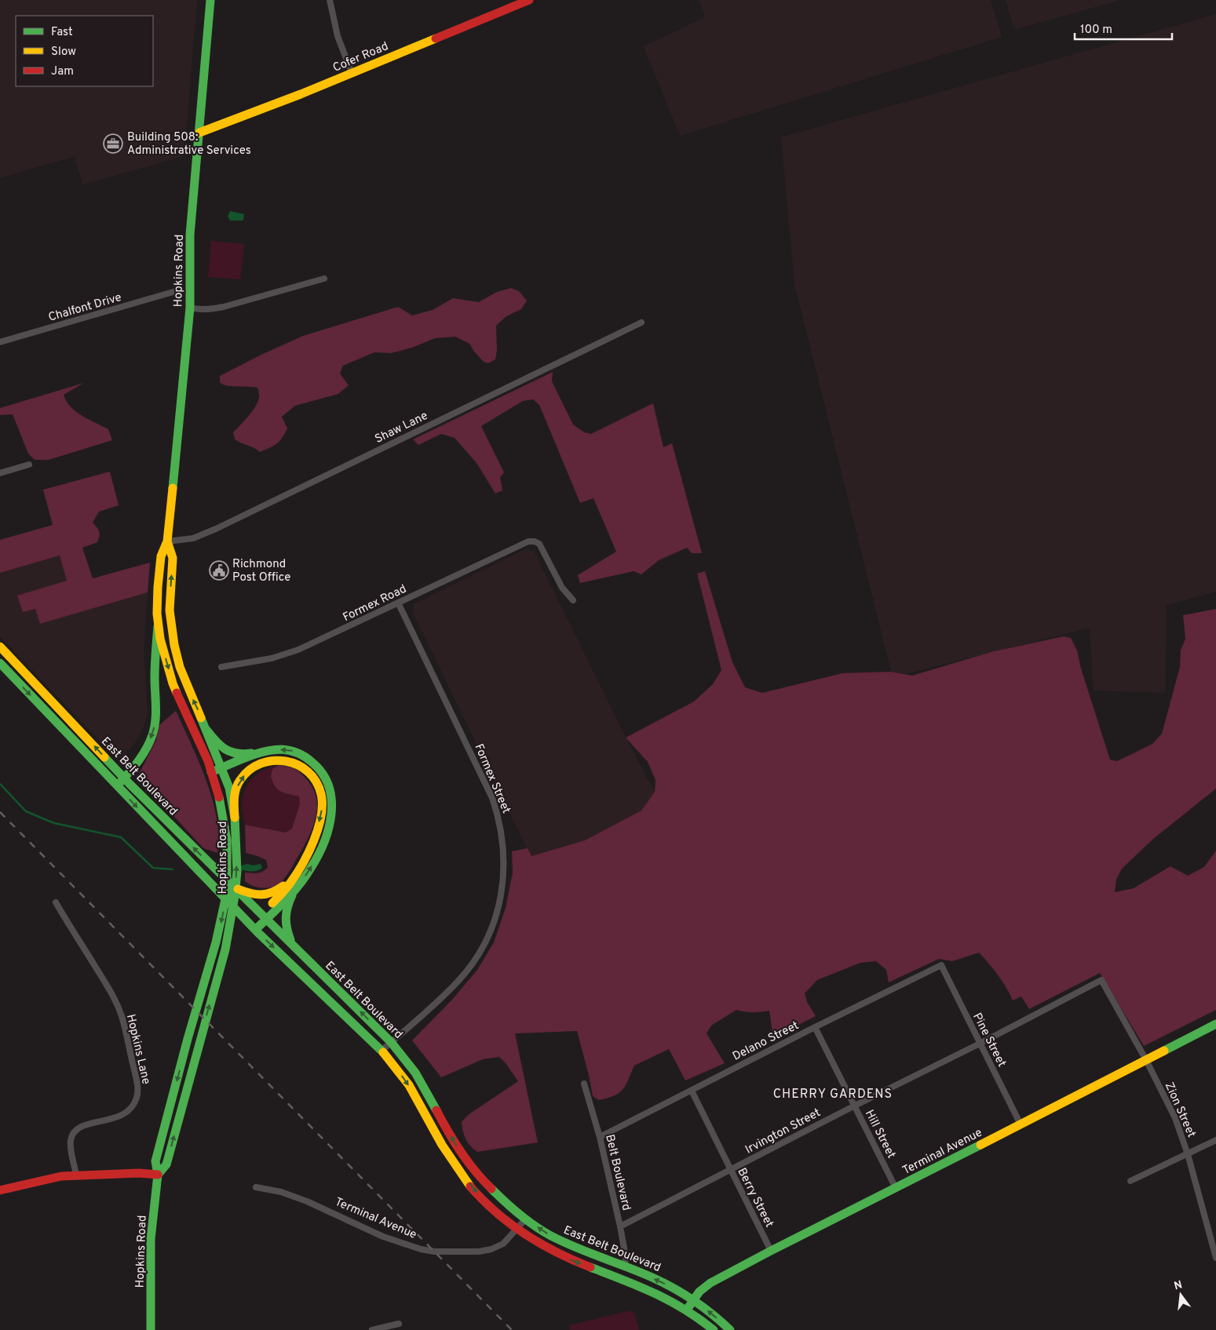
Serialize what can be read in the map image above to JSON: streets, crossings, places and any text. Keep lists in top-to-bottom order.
{
  "streets": {
    "main road": [
      "Cofer Road",
      "Hopkins Road",
      "East Belt Boulevard",
      "Terminal Avenue"
    ],
    "street": [
      "Chalfont Drive",
      "Shaw Lane",
      "Formex Road",
      "Formex Street",
      "Pine Street",
      "Delano Street",
      "Hopkins Lane",
      "Zion Street",
      "Irvington Street",
      "Hill Street",
      "Belt Boulevard",
      "Berry Street"
    ]
  },
  "crossings": [
    ["Cofer Road", "Hopkins Road"],
    ["Hopkins Road", "Shaw Lane"],
    ["Formex Road", "Formex Street"],
    ["East Belt Boulevard", "Formex Street"],
    ["East Belt Boulevard", "Terminal Avenue"],
    ["East Belt Boulevard", "Belt Boulevard"],
    ["Pine Street", "Delano Street"],
    ["Pine Street", "Irvington Street"],
    ["Pine Street", "Terminal Avenue"],
    ["Delano Street", "Hill Street"],
    ["Delano Street", "Belt Boulevard"],
    ["Delano Street", "Berry Street"],
    ["Zion Street", "Irvington Street"],
    ["Zion Street", "Terminal Avenue"],
    ["Irvington Street", "Hill Street"],
    ["Irvington Street", "Belt Boulevard"],
    ["Irvington Street", "Berry Street"],
    ["Hill Street", "Terminal Avenue"],
    ["Terminal Avenue", "Berry Street"]
  ],
  "districts": ["CHERRY GARDENS"],
  "places": {
    "office": ["Building 508: Administrative Services"],
    "public building": ["Richmond Post Office"]
  },
  "legend": ["Fast", "Slow", "Jam"],
  "scale_bar": "100 m",
  "north": "top"
}
